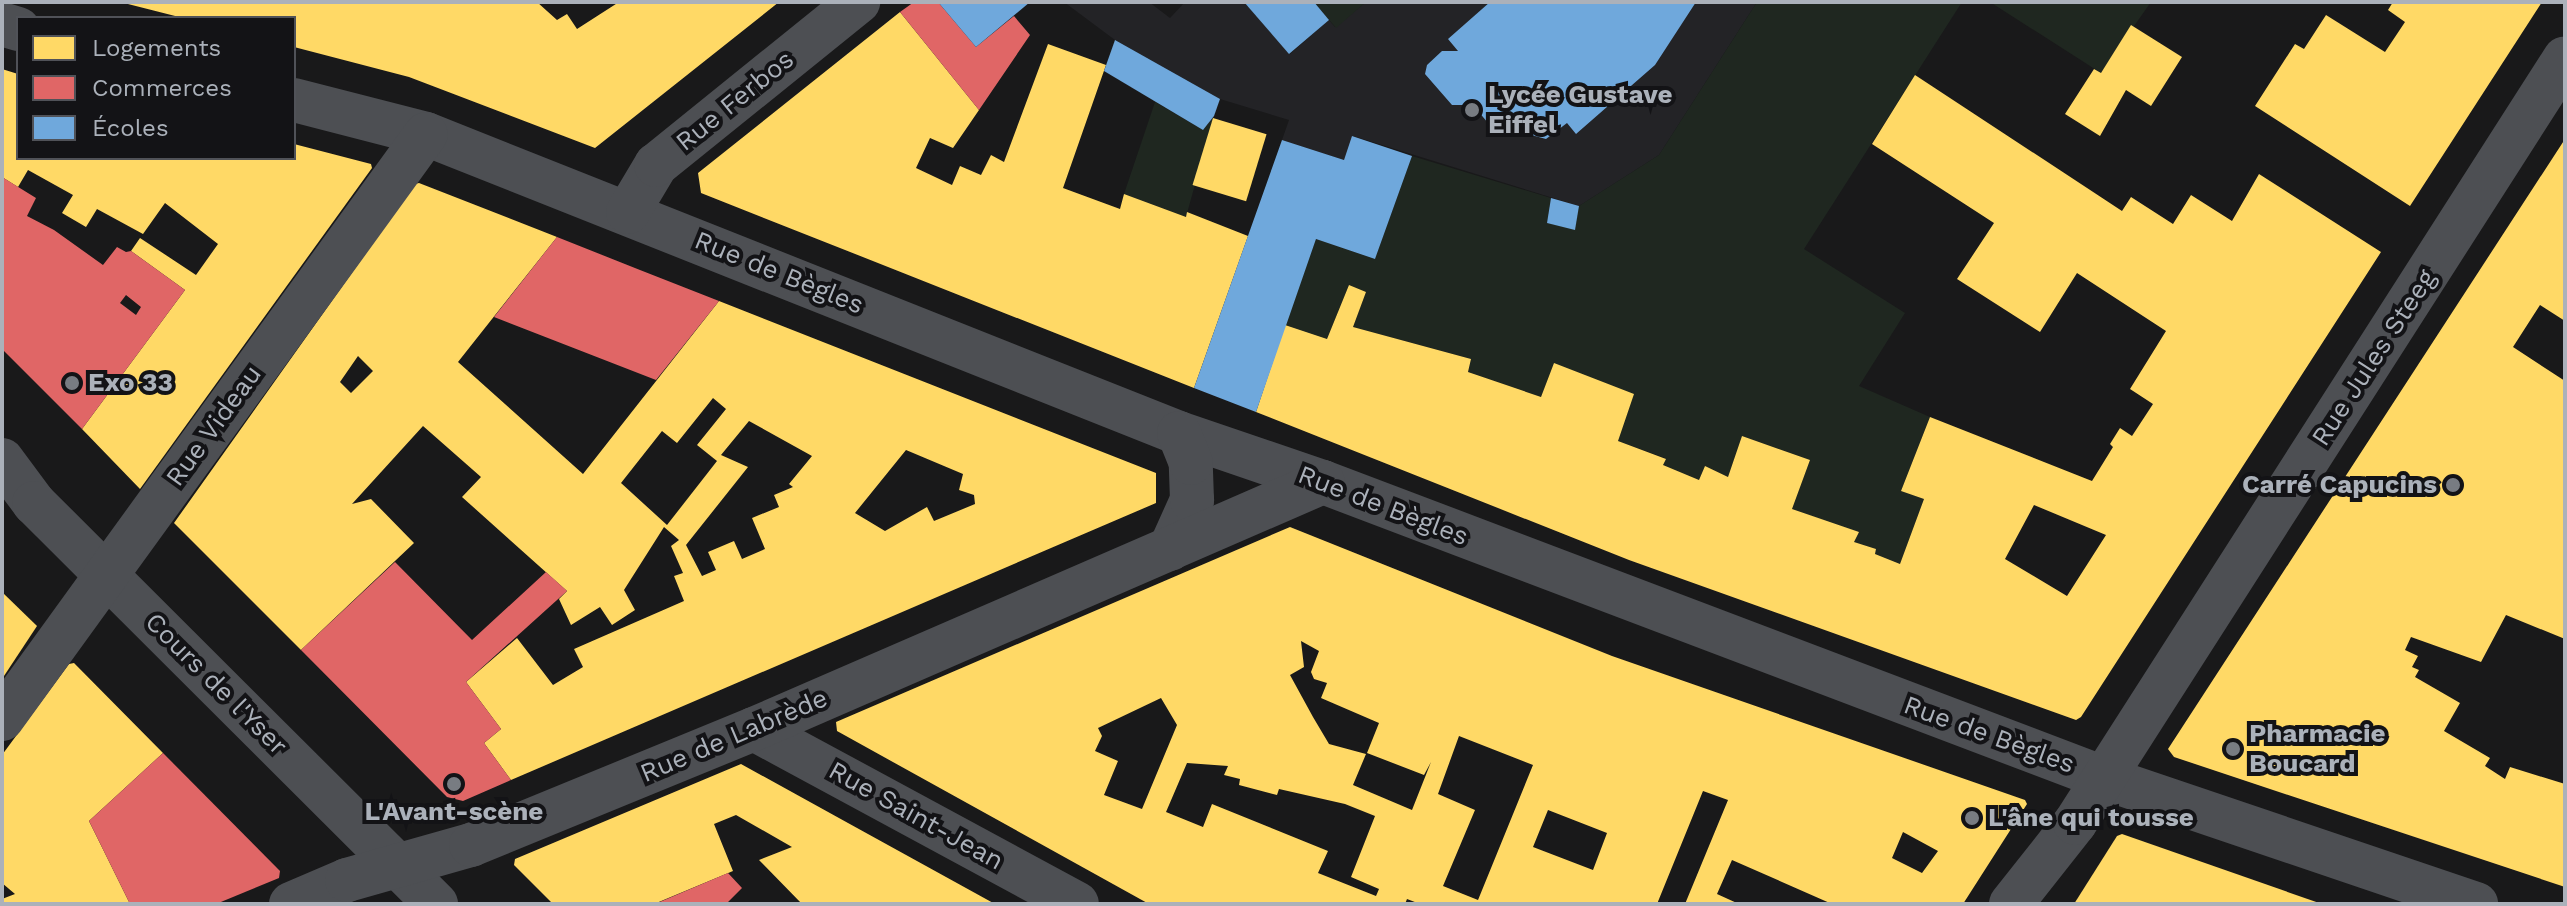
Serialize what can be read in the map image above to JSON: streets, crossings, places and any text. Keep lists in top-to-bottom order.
{
  "streets": {
    "street": [
      "Rue Ferbos",
      "Rue de Bègles",
      "Rue Jules Steeg",
      "Rue Videau",
      "Cours de l'Yser",
      "Rue de Labrède",
      "Rue Saint-Jean"
    ]
  },
  "crossings": [
    ["Rue Ferbos", "Rue de Bègles"],
    ["Rue de Bègles", "Rue Jules Steeg"],
    ["Rue de Bègles", "Rue Videau"],
    ["Rue de Bègles", "Rue de Labrède"],
    ["Rue Videau", "Cours de l'Yser"],
    ["Cours de l'Yser", "Rue de Labrède"],
    ["Rue de Labrède", "Rue Saint-Jean"]
  ],
  "places": [
    "Lycée Gustave Eiffel",
    "Exo 33",
    "Carré Capucins",
    "Pharmacie Boucard",
    "L'Avant-scène",
    "L'âne qui tousse"
  ],
  "legend": ["Logements", "Commerces", "Écoles"]
}
